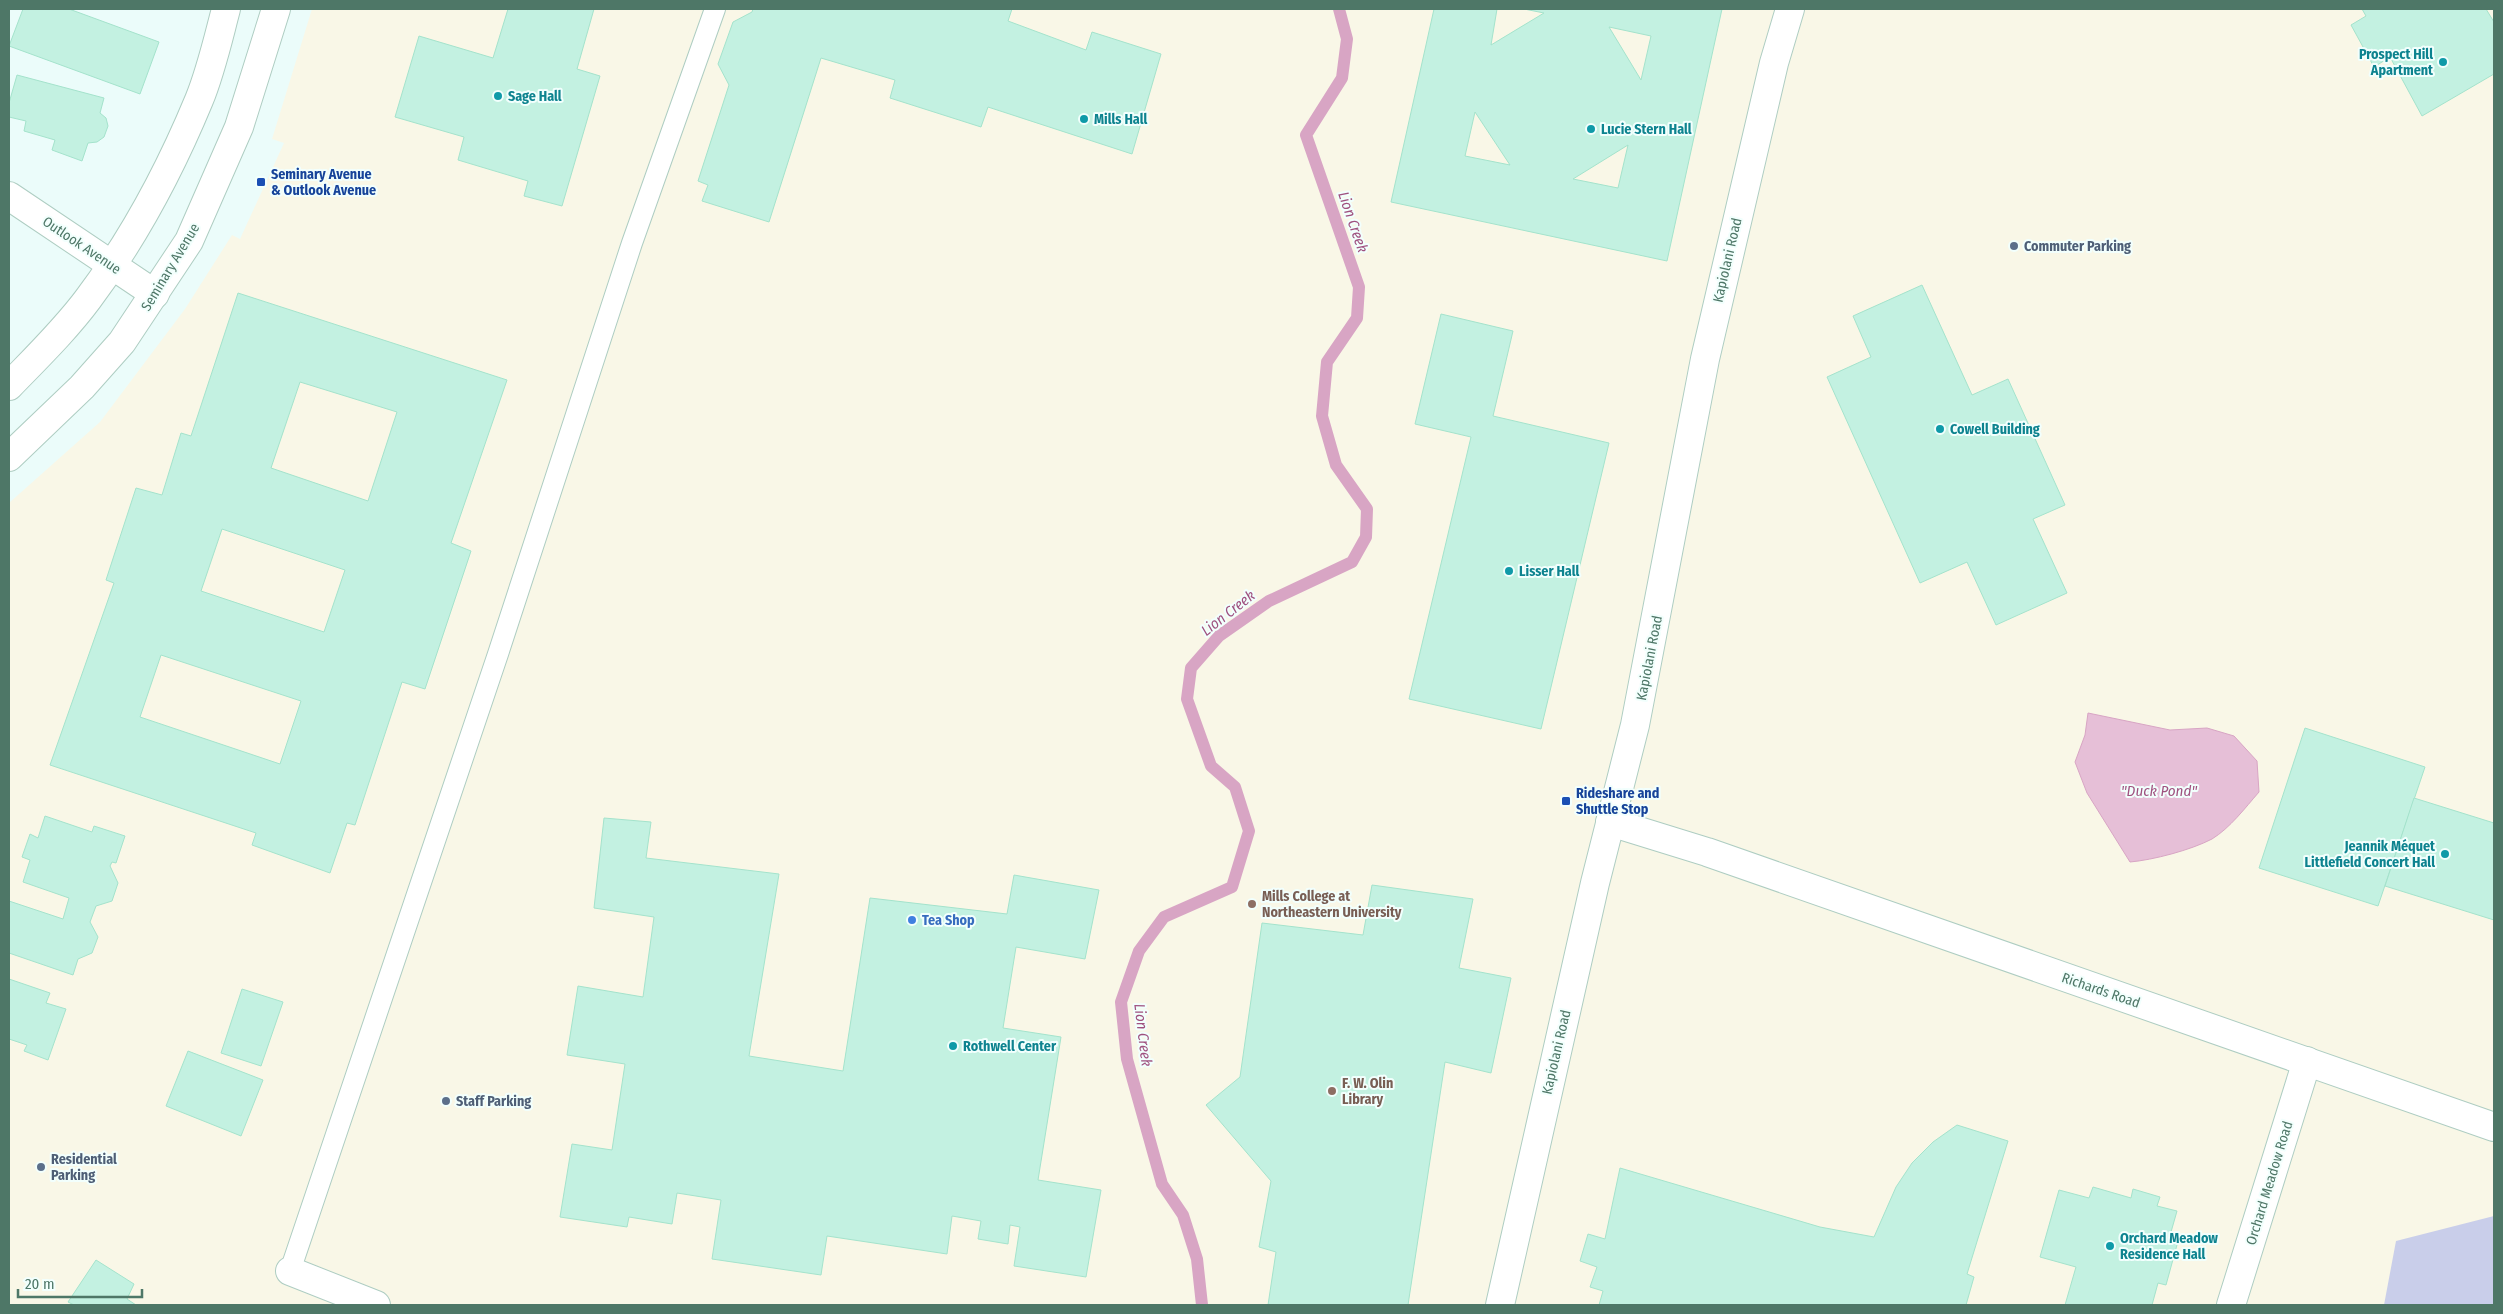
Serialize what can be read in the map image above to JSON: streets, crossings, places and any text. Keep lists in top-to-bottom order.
{
  "streets": {
    "street": [
      "Outlook Avenue",
      "Kapiolani Road",
      "Seminary Avenue",
      "Richards Road",
      "Orchard Meadow Road"
    ]
  },
  "crossings": [
    ["Outlook Avenue", "Seminary Avenue"],
    ["Kapiolani Road", "Richards Road"],
    ["Richards Road", "Orchard Meadow Road"]
  ],
  "water": ["Lion Creek", "\"Duck Pond\""],
  "places": {
    "other": [
      "Prospect Hill Apartment",
      "Sage Hall",
      "Mills Hall",
      "Lucie Stern Hall",
      "Commuter Parking",
      "Cowell Building",
      "Lisser Hall",
      "Jeannik Méquet Littlefield Concert Hall",
      "Mills College at Northeastern University",
      "Tea Shop",
      "Rothwell Center",
      "F. W. Olin Library",
      "Staff Parking",
      "Residential Parking",
      "Orchard Meadow Residence Hall"
    ],
    "transit": ["Seminary Avenue & Outlook Avenue", "Rideshare and Shuttle Stop"]
  },
  "scale_bar": "20 m"
}
